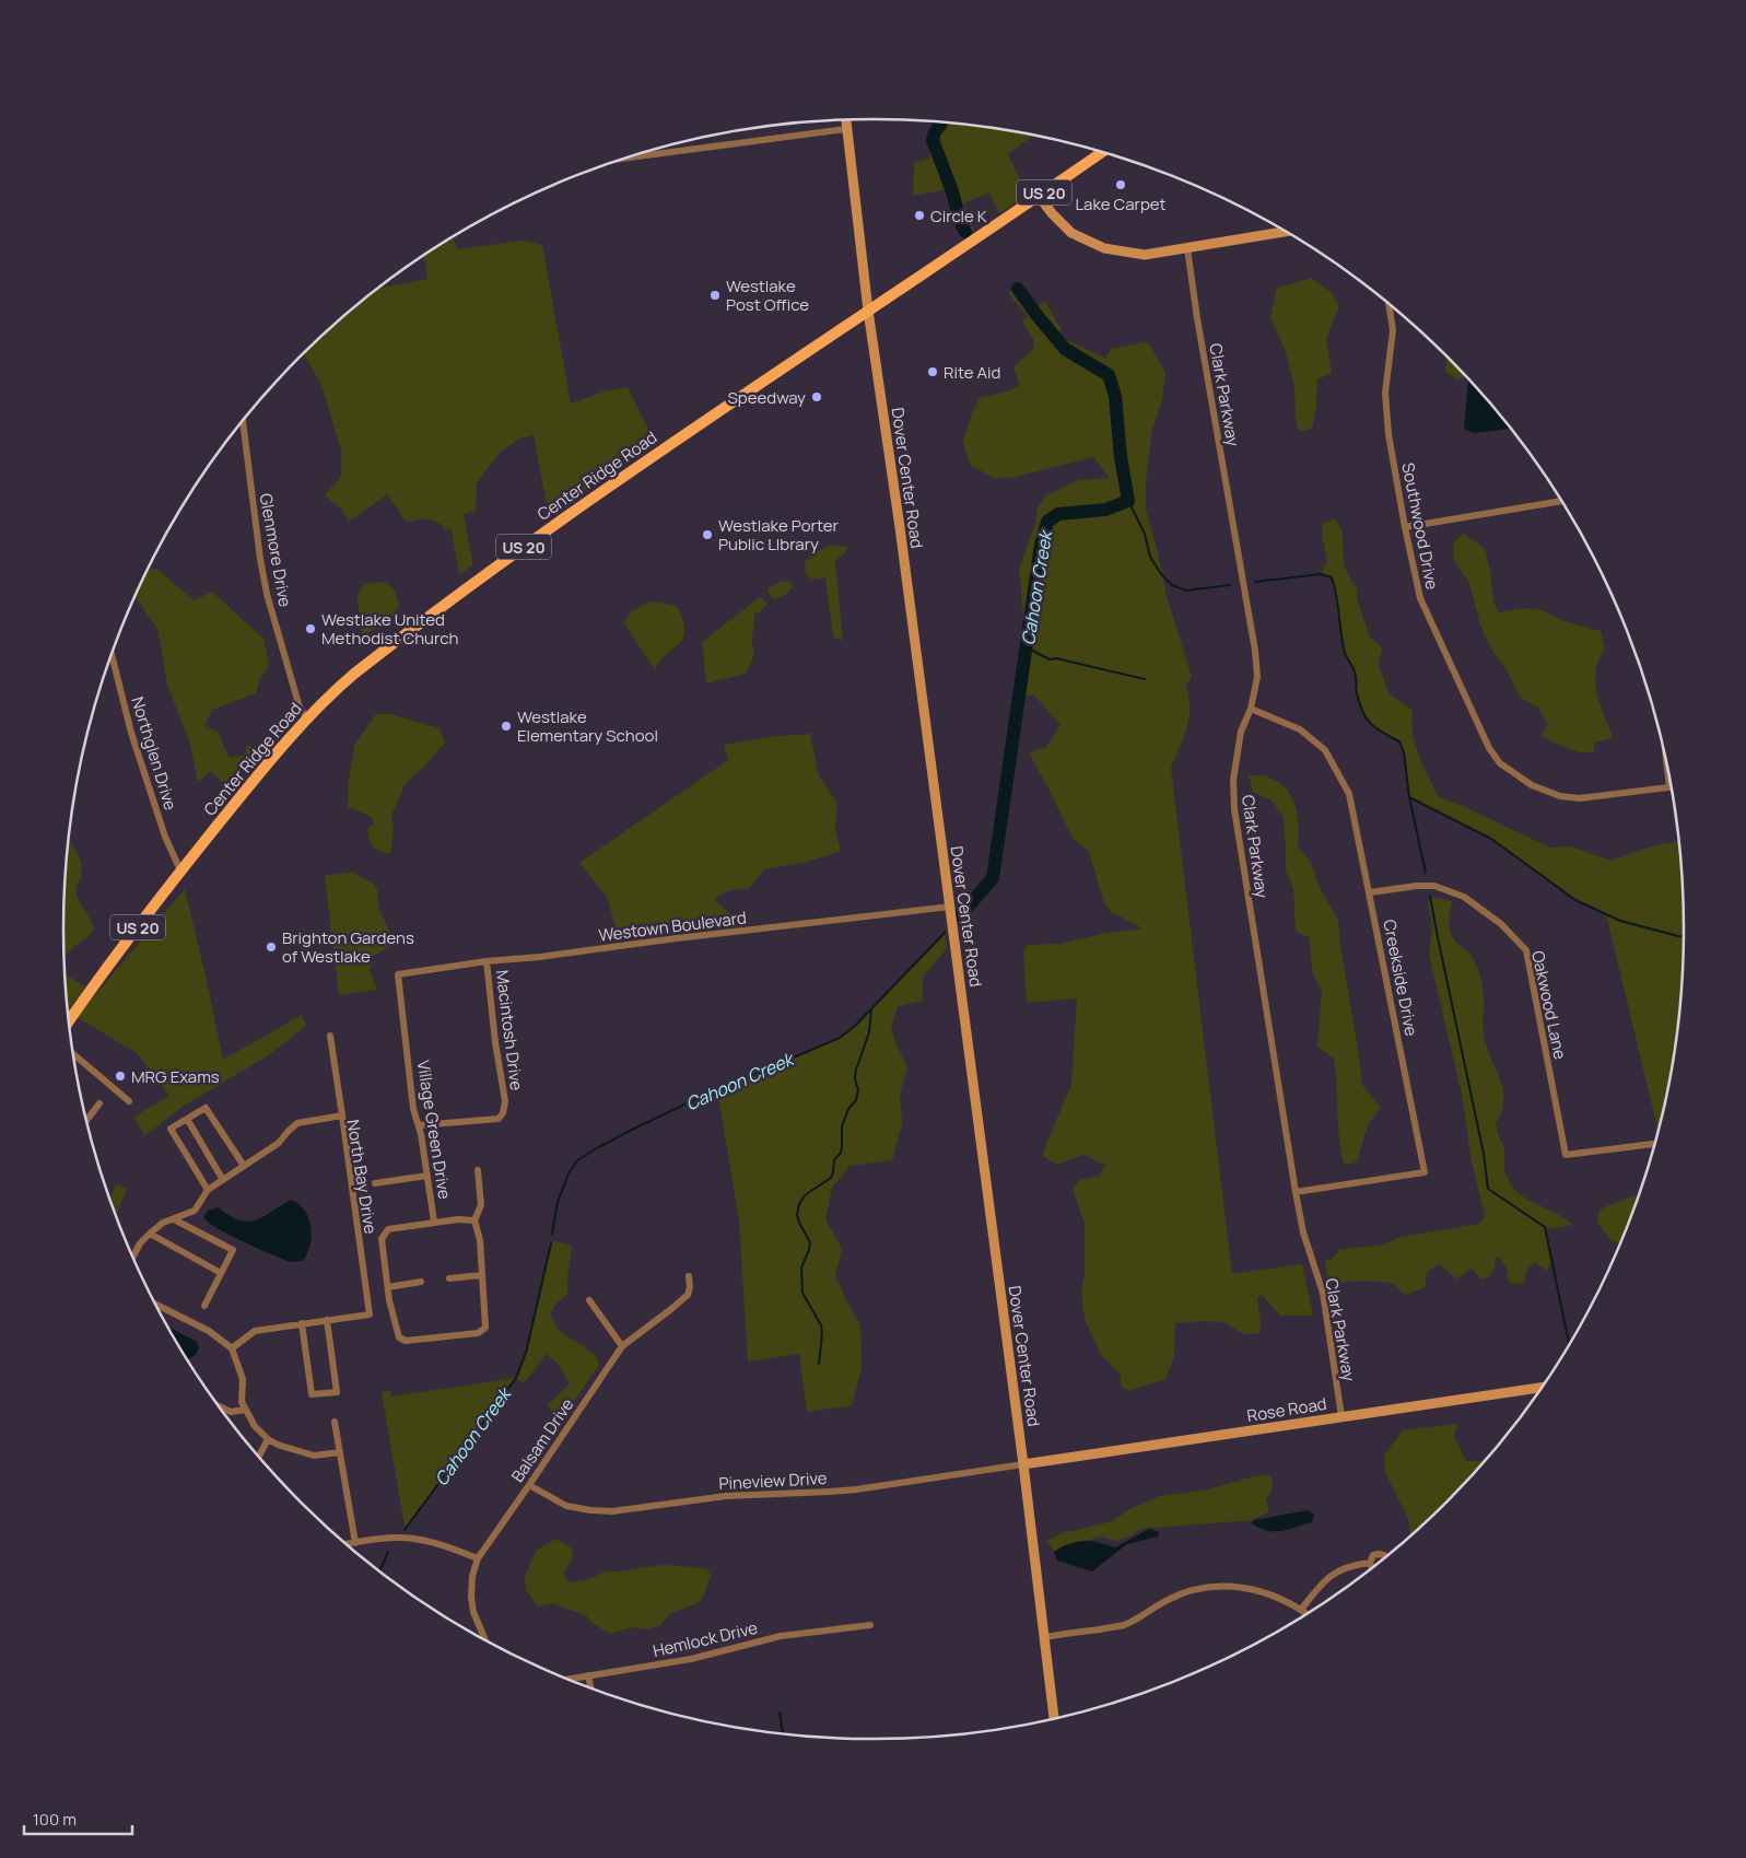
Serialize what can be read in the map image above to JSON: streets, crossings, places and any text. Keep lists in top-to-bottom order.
{
  "streets": {
    "main road": ["US 20", "Center Ridge Road"],
    "street": [
      "Clark Parkway",
      "Dover Center Road",
      "Southwood Drive",
      "Glenmore Drive",
      "Northglen Drive",
      "Westown Boulevard",
      "Creekside Drive",
      "Oakwood Lane",
      "Macintosh Drive",
      "Village Green Drive",
      "North Bay Drive",
      "Rose Road",
      "Balsam Drive",
      "Pineview Drive",
      "Hemlock Drive"
    ]
  },
  "crossings": [
    ["Clark Parkway", "Creekside Drive"],
    ["Clark Parkway", "Rose Road"],
    ["Center Ridge Road", "Dover Center Road"],
    ["Center Ridge Road", "Glenmore Drive"],
    ["Center Ridge Road", "Northglen Drive"],
    ["Dover Center Road", "Westown Boulevard"],
    ["Dover Center Road", "Rose Road"],
    ["Dover Center Road", "Pineview Drive"],
    ["Westown Boulevard", "Macintosh Drive"],
    ["Westown Boulevard", "Village Green Drive"],
    ["Creekside Drive", "Oakwood Lane"],
    ["Macintosh Drive", "Village Green Drive"],
    ["Rose Road", "Pineview Drive"],
    ["Balsam Drive", "Pineview Drive"]
  ],
  "water": ["Cahoon Creek"],
  "places": [
    "Lake Carpet",
    "Circle K",
    "Westlake Post Office",
    "Rite Aid",
    "Speedway",
    "Westlake Porter Public LIbrary",
    "Westlake United Methodist Church",
    "Westlake Elementary School",
    "Brighton Gardens of Westlake",
    "MRG Exams"
  ],
  "scale_bar": "100 m"
}
